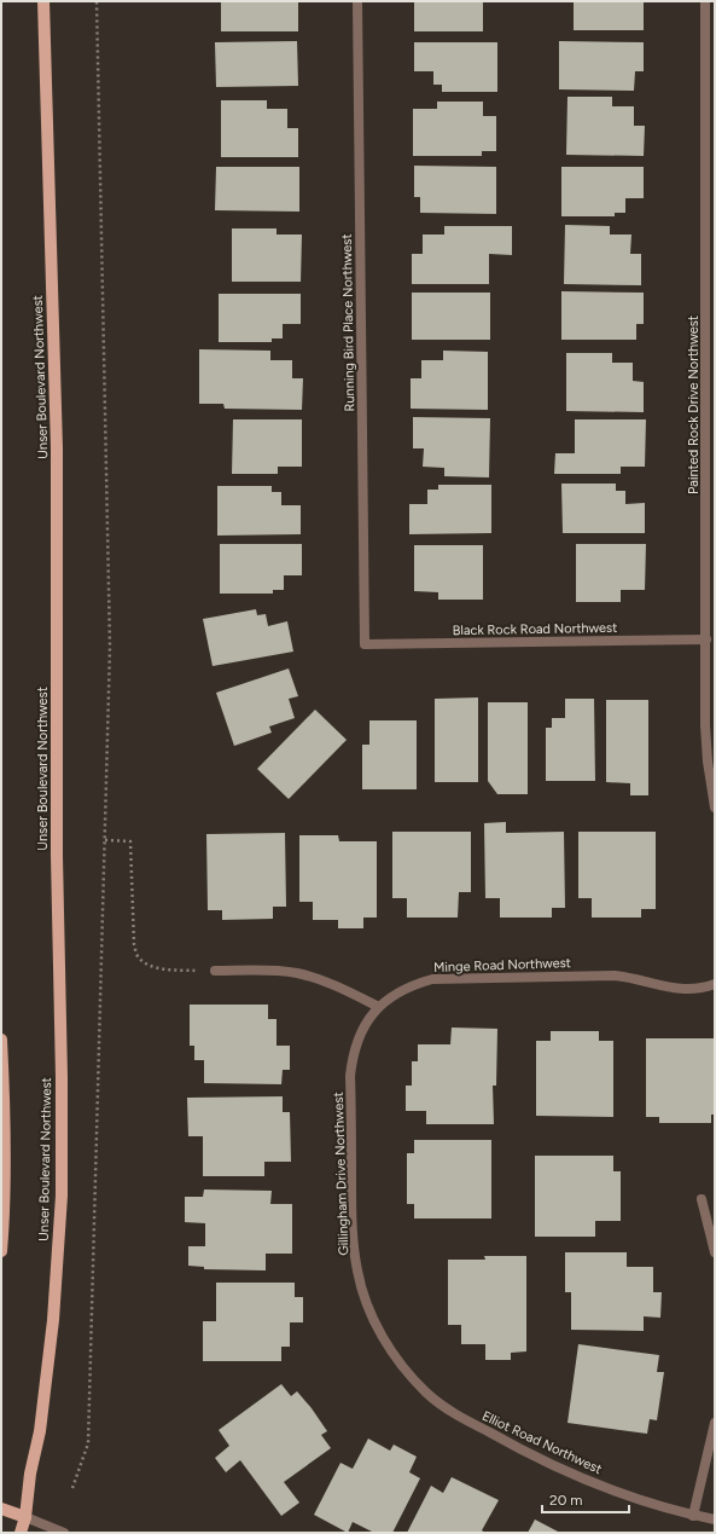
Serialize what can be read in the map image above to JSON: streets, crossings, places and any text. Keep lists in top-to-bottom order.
{
  "streets": {
    "main road": ["Unser Boulevard Northwest"],
    "street": [
      "Running Bird Place Northwest",
      "Painted Rock Drive Northwest",
      "Black Rock Road Northwest",
      "Minge Road Northwest",
      "Gillingham Drive Northwest",
      "Elliot Road Northwest"
    ]
  },
  "crossings": [
    ["Running Bird Place Northwest", "Black Rock Road Northwest"],
    ["Painted Rock Drive Northwest", "Black Rock Road Northwest"],
    ["Minge Road Northwest", "Gillingham Drive Northwest"],
    ["Gillingham Drive Northwest", "Elliot Road Northwest"]
  ],
  "scale_bar": "20 m"
}
